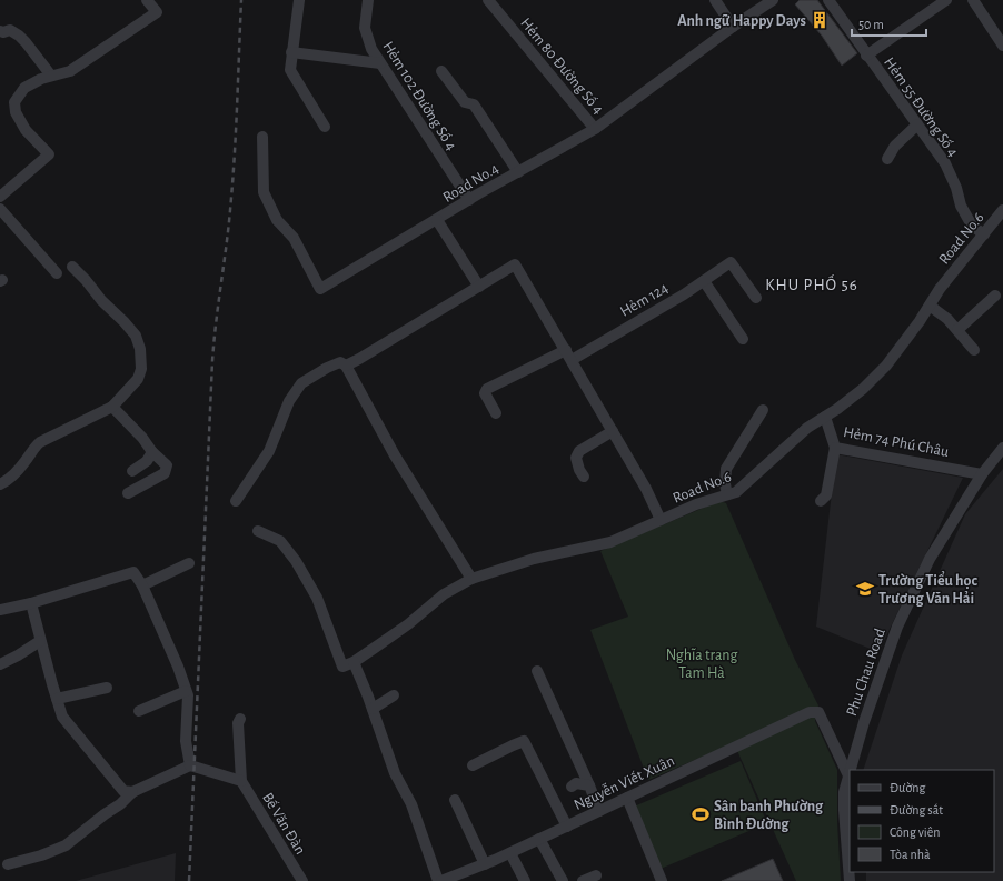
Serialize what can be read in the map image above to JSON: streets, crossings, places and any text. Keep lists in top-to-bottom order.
{
  "streets": {
    "street": [
      "Hẻm 80 Đường Số 4",
      "Hẻm 102 Đường Số 4",
      "Hẻm 55 Đường Số 4",
      "Road No.4",
      "Road No.6",
      "Hẻm 124",
      "Hẻm 74 Phú Châu",
      "Phu Chau Road",
      "Nguyễn Viết Xuân",
      "Bế Văn Đàn"
    ]
  },
  "crossings": [
    ["Hẻm 80 Đường Số 4", "Road No.4"],
    ["Hẻm 102 Đường Số 4", "Road No.4"],
    ["Hẻm 55 Đường Số 4", "Road No.6"],
    ["Road No.6", "Hẻm 74 Phú Châu"],
    ["Hẻm 74 Phú Châu", "Phu Chau Road"],
    ["Phu Chau Road", "Nguyễn Viết Xuân"]
  ],
  "districts": ["KHU PHỐ 56"],
  "parks": ["Nghĩa trang Tam Hà"],
  "places": {
    "building": ["Anh ngữ Happy Days"],
    "school or university": ["Trường Tiểu học Trương Văn Hải"],
    "sports": ["Sân banh Phường Bình Đường"]
  },
  "legend": [
    "Đường",
    "Đường sắt",
    "Công viên",
    "Tòa nhà"
  ],
  "scale_bar": "50 m"
}
